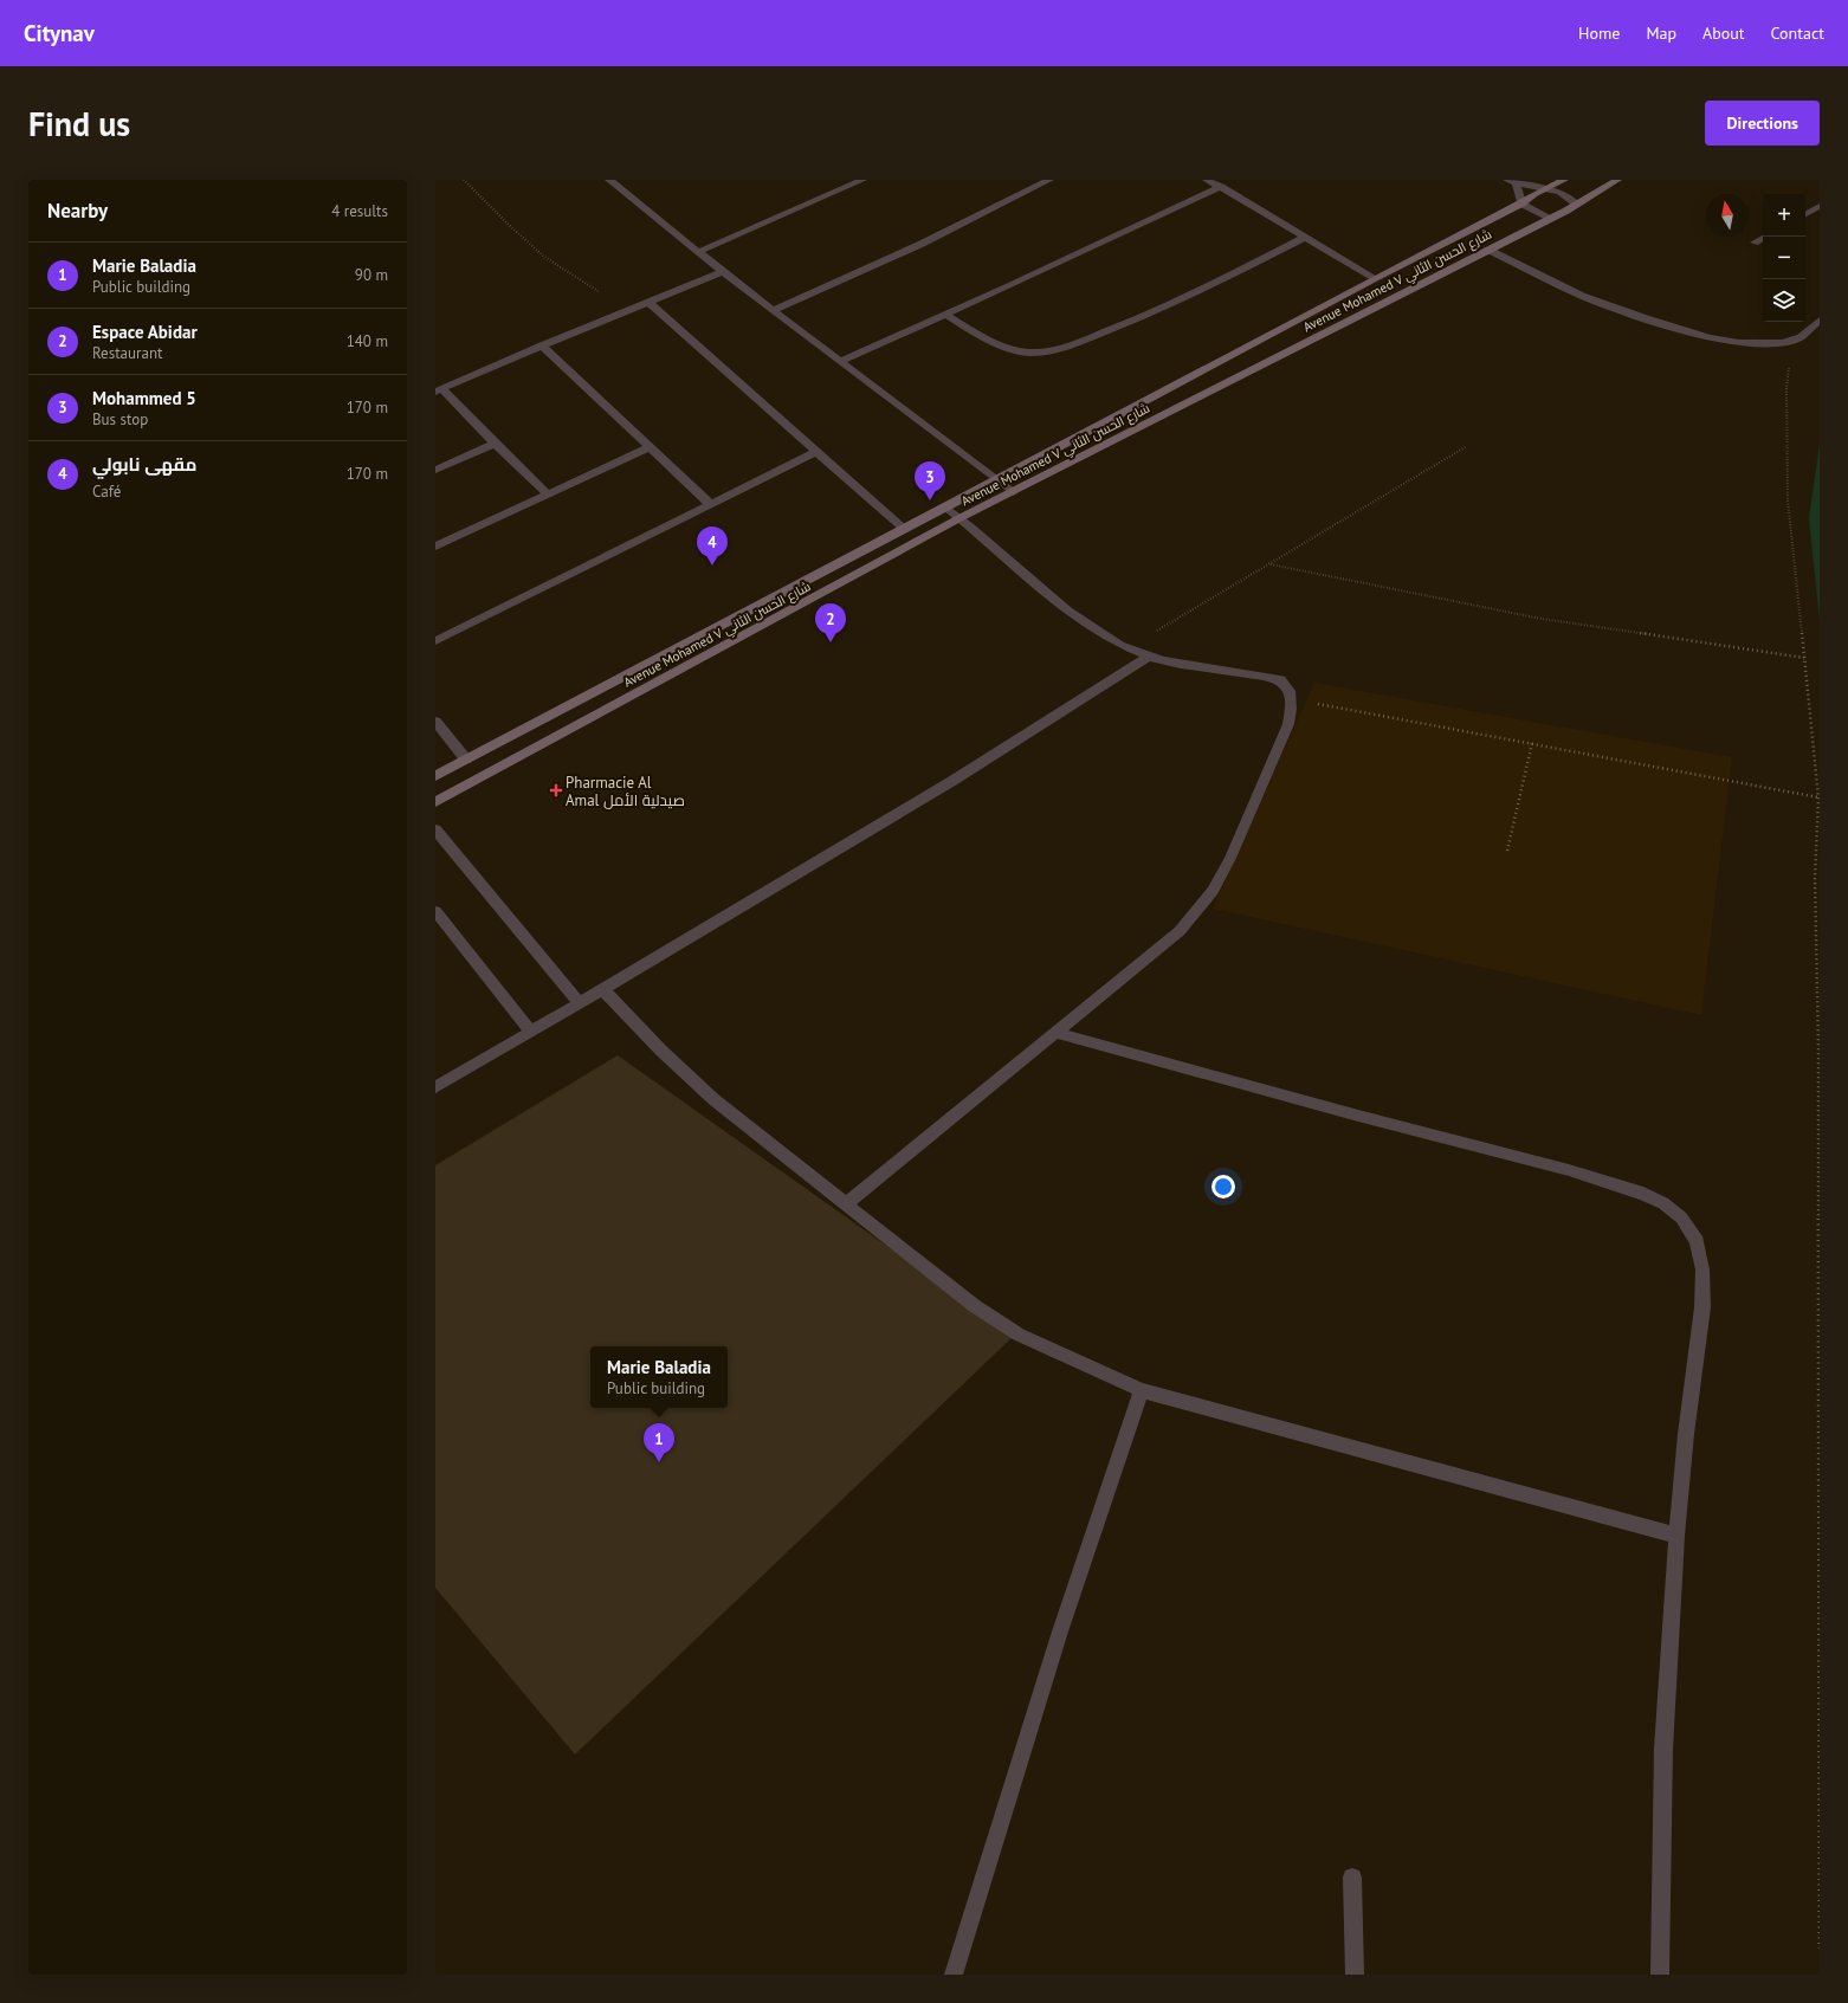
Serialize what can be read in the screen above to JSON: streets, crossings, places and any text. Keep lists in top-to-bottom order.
{
  "streets": {
    "main road": ["Avenue Mohamed V شارع الحسن الثاني"]
  },
  "places": {
    "health": ["Pharmacie Al Amal صيدلية الأمل"]
  },
  "north": "top",
  "page": {
    "header": "Citynav",
    "nav": [
      "Home",
      "Map",
      "About",
      "Contact"
    ],
    "buttons": "Directions",
    "title": "Find us",
    "heading": ["Nearby", "4 results"],
    "map_buttons": ["+", "−"],
    "list": [
      {
        "mark": "1",
        "name": "Marie Baladia",
        "note": "Public building",
        "value": "90 m"
      },
      {
        "mark": "2",
        "name": "Espace Abidar",
        "note": "Restaurant",
        "value": "140 m"
      },
      {
        "mark": "3",
        "name": "Mohammed 5",
        "note": "Bus stop",
        "value": "170 m"
      },
      {
        "mark": "4",
        "name": "مقهى نابولي",
        "note": "Café",
        "value": "170 m"
      }
    ],
    "pins": [
      "3",
      "4",
      "2",
      "1"
    ],
    "popup": ["Marie Baladia", "Public building"]
  }
}
